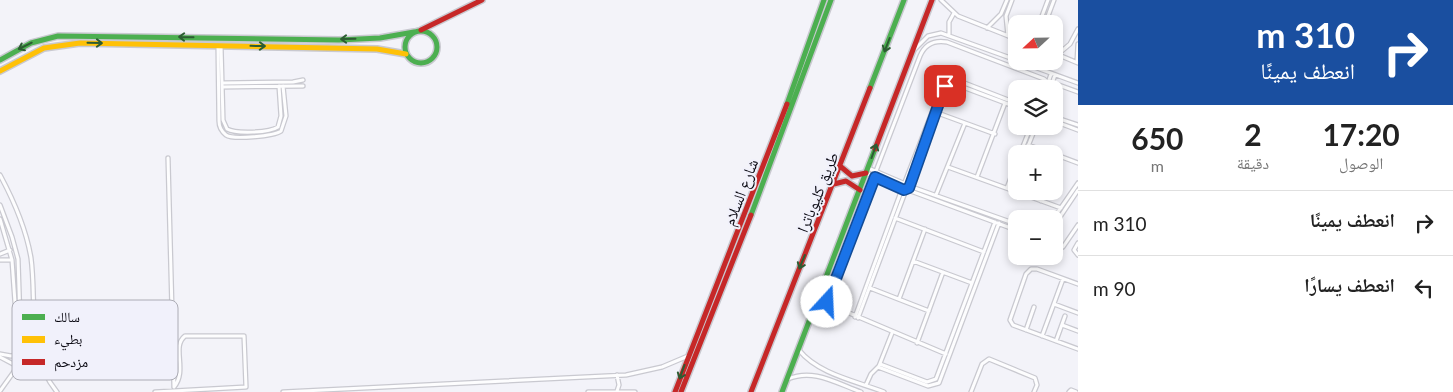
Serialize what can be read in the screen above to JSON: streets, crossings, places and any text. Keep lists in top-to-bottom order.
{
  "streets": {
    "main road": ["شارع السلام", "طريق كليوباترا"]
  },
  "legend": ["سالك", "بطيء", "مزدحم"],
  "north": "left",
  "page": {
    "turn": ["310 m", "انعطف يمينًا"],
    "map_buttons": ["+", "−"],
    "eta": [
      "17:20",
      "الوصول",
      "2",
      "دقيقة",
      "650",
      "m"
    ],
    "list": [
      {
        "name": "انعطف يمينًا",
        "value": "310 m"
      },
      {
        "name": "انعطف يسارًا",
        "value": "90 m"
      }
    ]
  }
}
